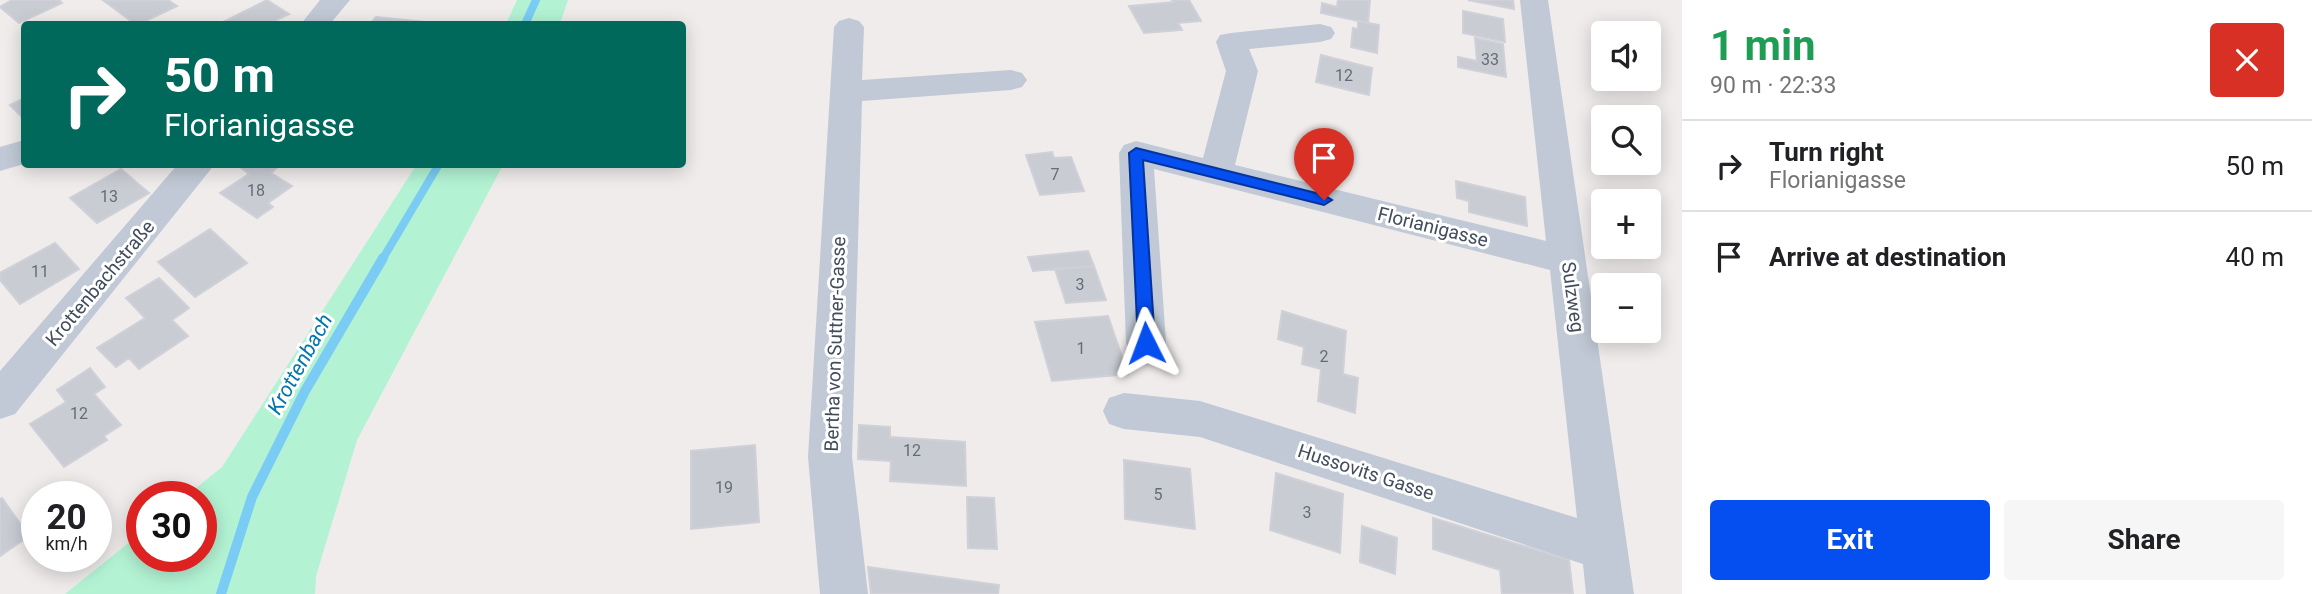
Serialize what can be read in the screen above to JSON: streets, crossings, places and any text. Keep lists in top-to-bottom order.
{
  "streets": {
    "street": [
      "Florianigasse",
      "Krottenbachstraße",
      "Sulzweg",
      "Bertha von Suttner-Gasse",
      "Hussovits Gasse"
    ]
  },
  "crossings": [
    ["Florianigasse", "Sulzweg"],
    ["Sulzweg", "Hussovits Gasse"]
  ],
  "water": ["Krottenbach"],
  "house_numbers": [
    "33",
    "12",
    "7",
    "18",
    "13",
    "11",
    "3",
    "1",
    "2",
    "12",
    "12",
    "19",
    "5",
    "3"
  ],
  "page": {
    "heading": ["1 min", "90 m · 22:33"],
    "map_buttons": ["+", "−"],
    "turn": ["50 m", "Florianigasse"],
    "list": [
      {
        "name": "Turn right",
        "note": "Florianigasse",
        "value": "50 m"
      },
      {
        "name": "Arrive at destination",
        "value": "40 m"
      }
    ],
    "speed": "20 km/h",
    "limit": "30",
    "buttons": ["Exit", "Share"]
  }
}
